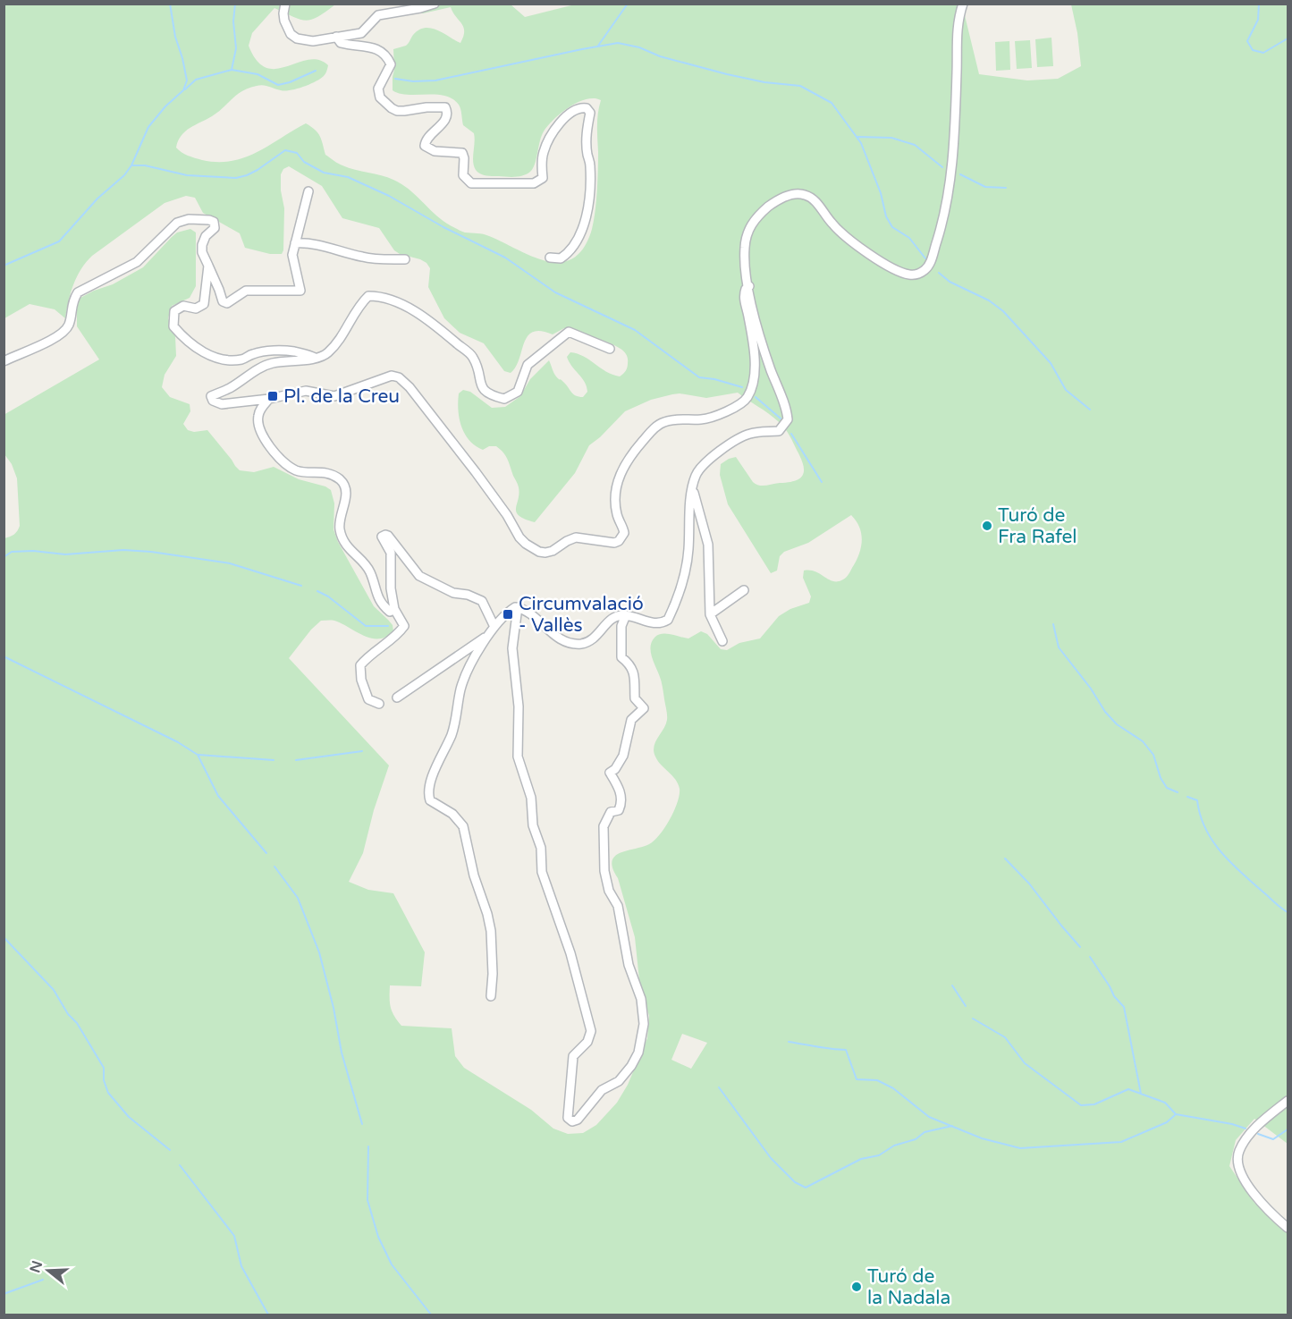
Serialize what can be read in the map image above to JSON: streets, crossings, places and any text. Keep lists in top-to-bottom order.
{
  "places": {
    "transit": ["Pl. de la Creu", "Circumvalació - Vallès"],
    "other": ["Turó de Fra Rafel", "Turó de la Nadala"]
  },
  "north": "left"
}
